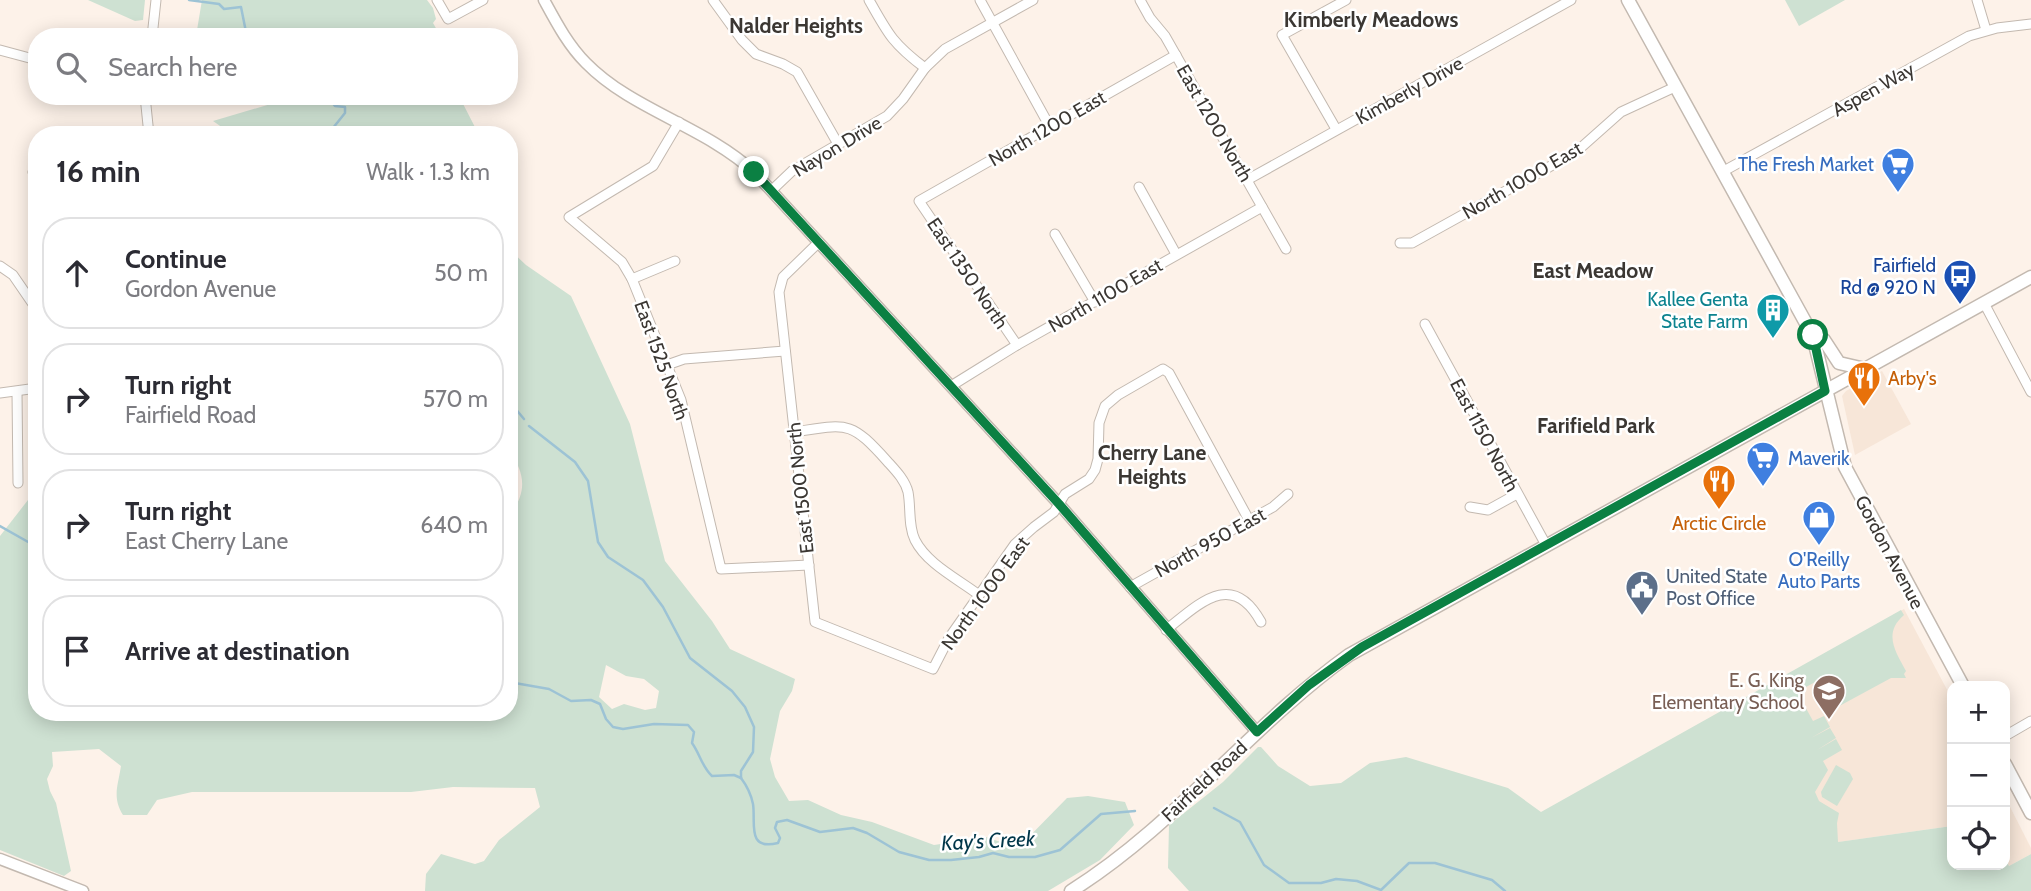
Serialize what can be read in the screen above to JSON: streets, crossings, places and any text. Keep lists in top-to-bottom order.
{
  "streets": {
    "main road": ["Gordon Avenue", "Fairfield Road"],
    "street": [
      "Aspen Way",
      "Kimberly Drive",
      "East 1200 North",
      "North 1200 East",
      "Nayon Drive",
      "North 1000 East",
      "East 1350 North",
      "North 1100 East",
      "East 1525 North",
      "East 1150 North",
      "East 1500 North",
      "North 950 East"
    ]
  },
  "crossings": [
    ["Aspen Way", "Gordon Avenue"],
    ["Kimberly Drive", "East 1200 North"],
    ["East 1200 North", "North 1200 East"],
    ["East 1200 North", "North 1100 East"],
    ["North 1200 East", "East 1350 North"],
    ["North 1000 East", "East 1500 North"],
    ["North 1000 East", "North 950 East"],
    ["North 1000 East", "Gordon Avenue"],
    ["East 1350 North", "North 1100 East"],
    ["East 1525 North", "East 1500 North"],
    ["East 1150 North", "Fairfield Road"],
    ["Gordon Avenue", "Fairfield Road"]
  ],
  "districts": [
    "Kimberly Meadows",
    "Nalder Heights",
    "East Meadow",
    "Farifield Park",
    "Cherry Lane Heights"
  ],
  "water": ["Kay's Creek"],
  "places": {
    "supermarket": ["The Fresh Market", "Maverik"],
    "bus stop": ["Fairfield Rd @ 920 N"],
    "building": ["Kallee Genta State Farm"],
    "restaurant": ["Arby's", "Arctic Circle"],
    "shop": ["O'Reilly Auto Parts"],
    "public building": ["United State Post Office"],
    "school or university": ["E. G. King Elementary School"]
  },
  "page": {
    "search": "Search here",
    "heading": ["16 min", "Walk · 1.3 km"],
    "list": [
      ["Continue", "Gordon Avenue", "50 m"],
      ["Turn right", "Fairfield Road", "570 m"],
      ["Turn right", "East Cherry Lane", "640 m"],
      "Arrive at destination"
    ],
    "map_buttons": ["+", "−"]
  }
}
